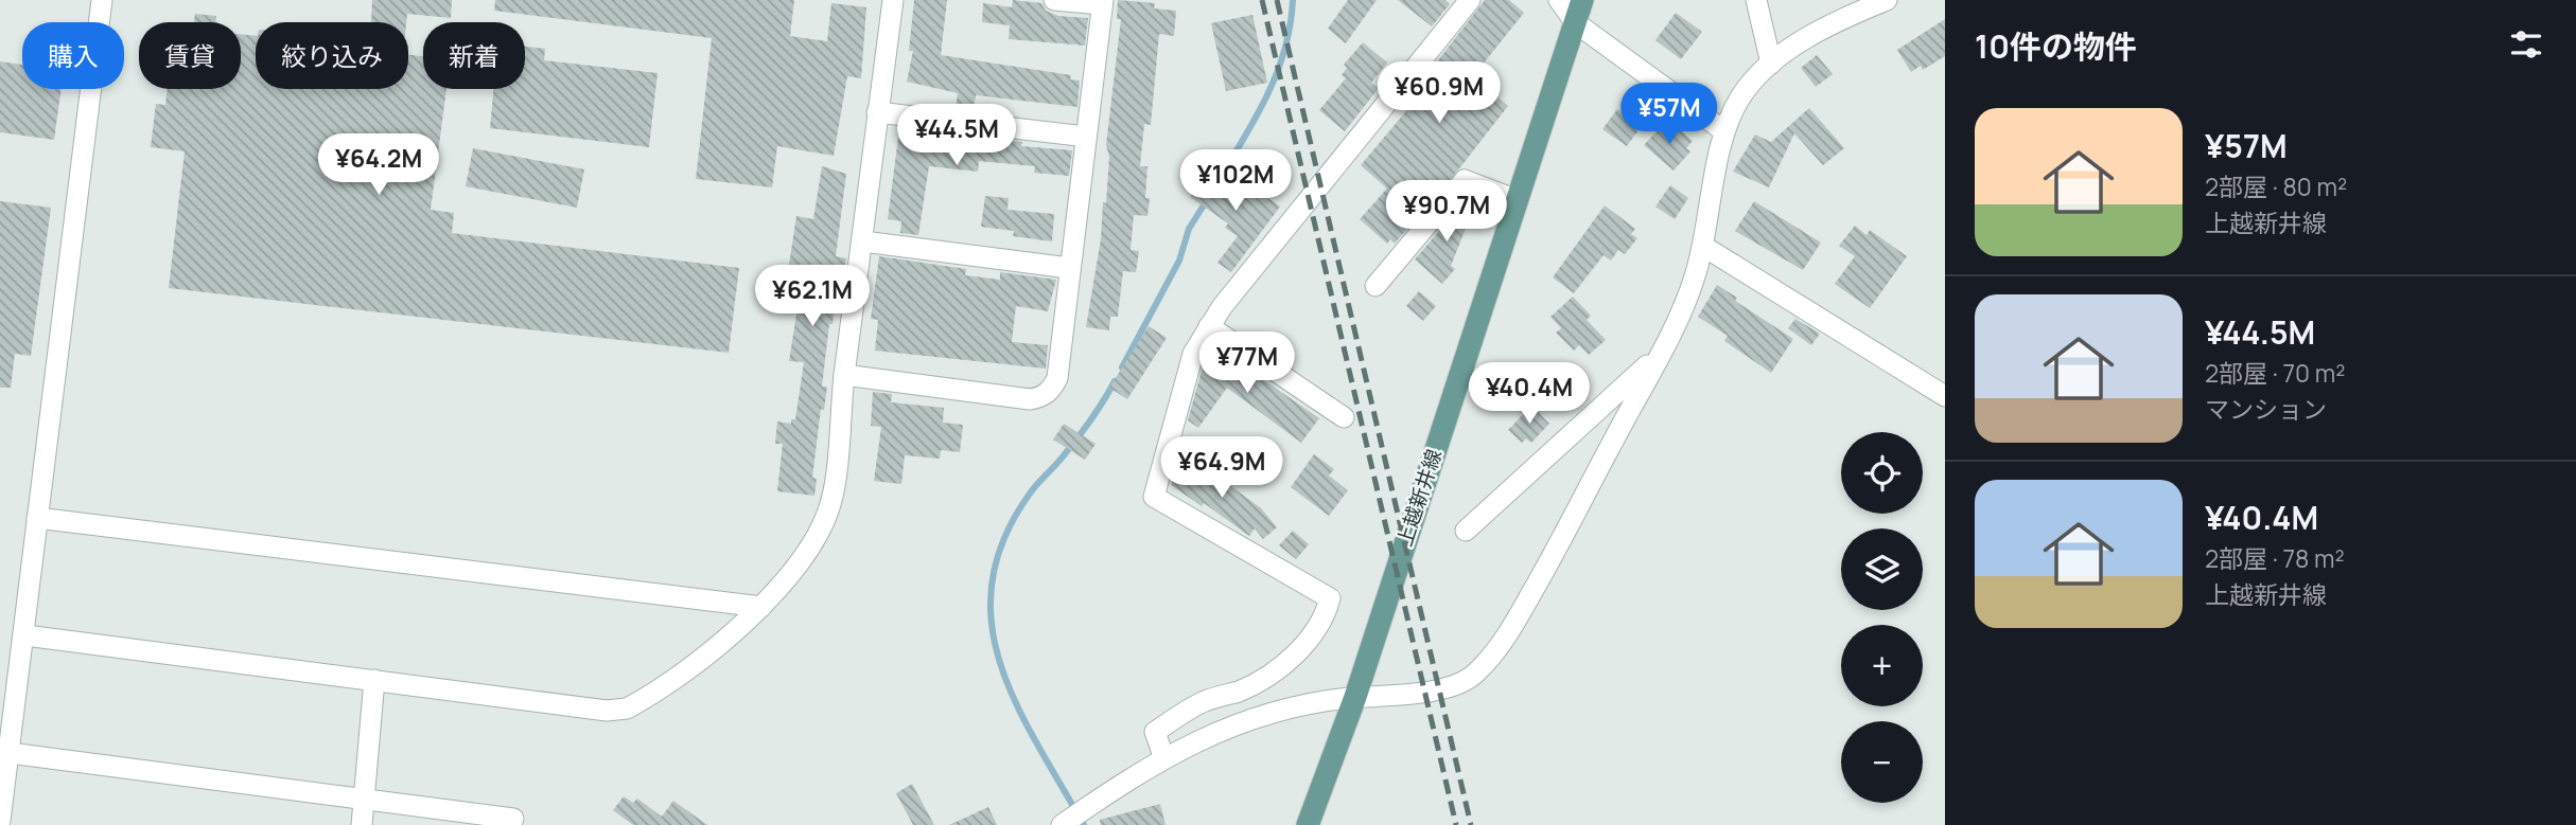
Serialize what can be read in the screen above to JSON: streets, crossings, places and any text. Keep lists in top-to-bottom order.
{
  "streets": {
    "main road": ["上越新井線"]
  },
  "page": {
    "heading": "10件の物件",
    "chip": [
      "購入",
      "賃貸",
      "絞り込み",
      "新着"
    ],
    "price": [
      "¥60.9M",
      "¥57M",
      "¥44.5M",
      "¥64.2M",
      "¥102M",
      "¥90.7M",
      "¥62.1M",
      "¥77M",
      "¥40.4M",
      "¥64.9M"
    ],
    "list": [
      {
        "name": "¥57M",
        "note": "2部屋 · 80 m² · 上越新井線"
      },
      {
        "name": "¥44.5M",
        "note": "2部屋 · 70 m² · マンション"
      },
      {
        "name": "¥40.4M",
        "note": "2部屋 · 78 m² · 上越新井線"
      }
    ],
    "map_buttons": ["+", "−"]
  }
}
